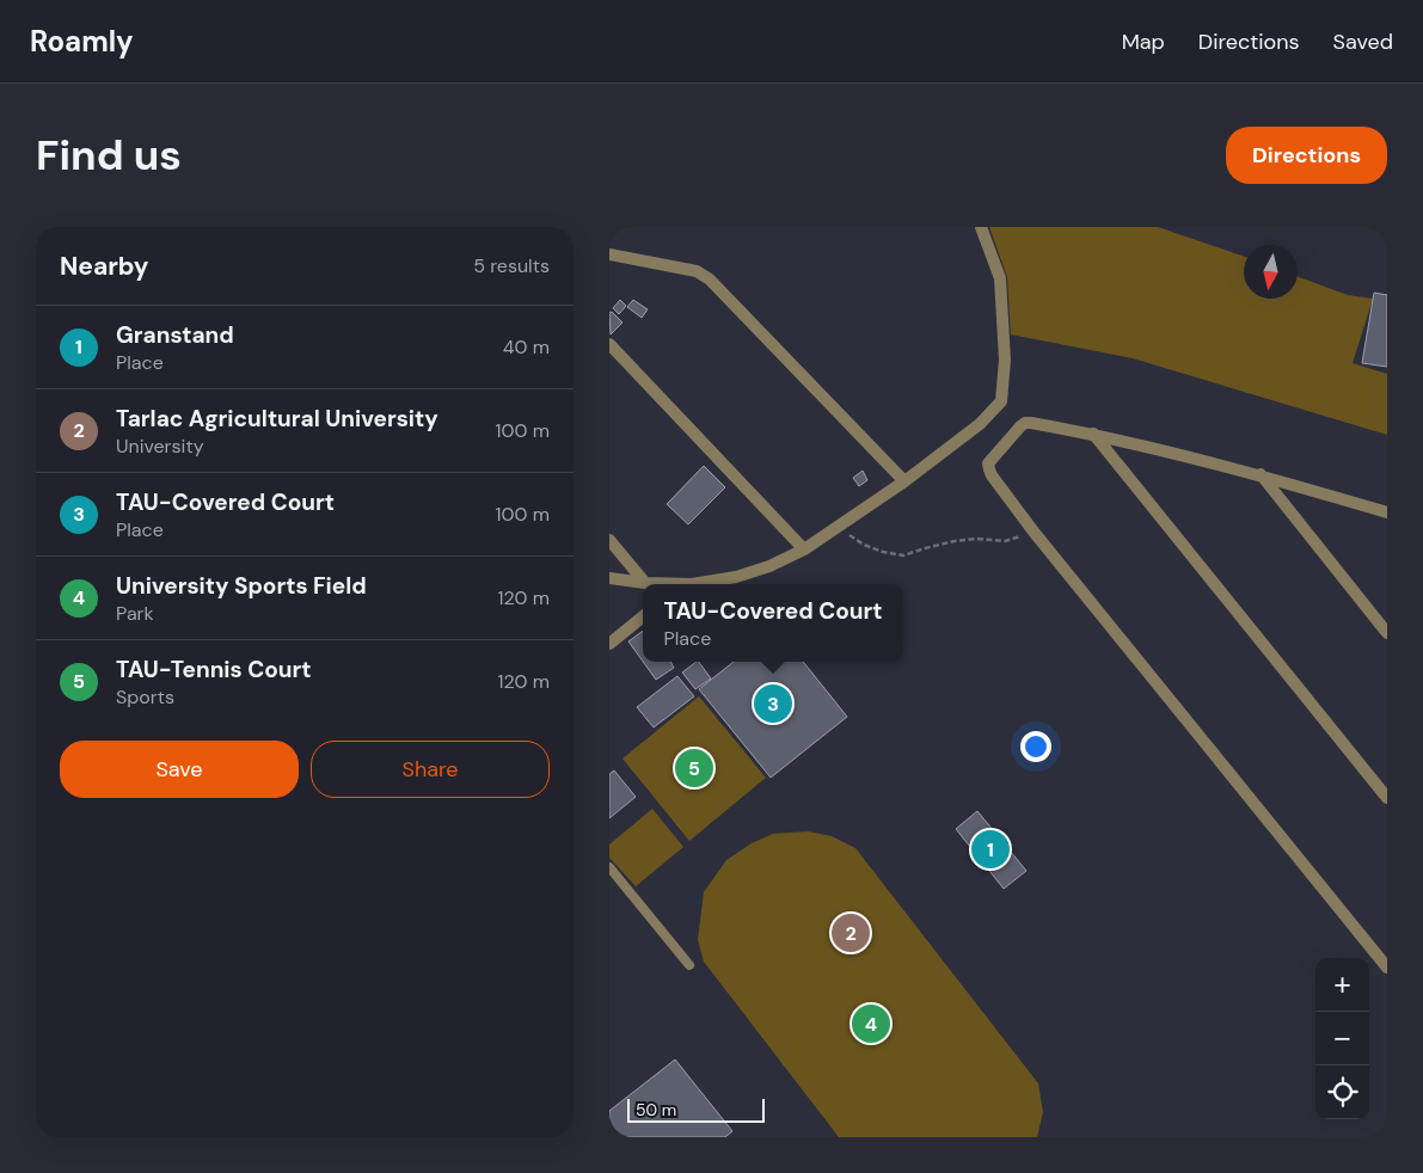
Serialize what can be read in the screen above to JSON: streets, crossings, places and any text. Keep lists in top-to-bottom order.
{
  "scale_bar": "50 m",
  "north": "bottom",
  "page": {
    "header": "Roamly",
    "nav": ["Map", "Directions", "Saved"],
    "buttons": [
      "Directions",
      ["Save", "Share"]
    ],
    "title": "Find us",
    "heading": ["Nearby", "5 results"],
    "list": [
      {
        "mark": "1",
        "name": "Granstand",
        "note": "Place",
        "value": "40 m"
      },
      {
        "mark": "2",
        "name": "Tarlac Agricultural University",
        "note": "University",
        "value": "100 m"
      },
      {
        "mark": "3",
        "name": "TAU-Covered Court",
        "note": "Place",
        "value": "100 m"
      },
      {
        "mark": "4",
        "name": "University Sports Field",
        "note": "Park",
        "value": "120 m"
      },
      {
        "mark": "5",
        "name": "TAU-Tennis Court",
        "note": "Sports",
        "value": "120 m"
      }
    ],
    "popup": ["TAU-Covered Court", "Place"],
    "pins": [
      "3",
      "5",
      "1",
      "2",
      "4"
    ],
    "map_buttons": ["+", "−"],
    "scale": "50 m"
  }
}
